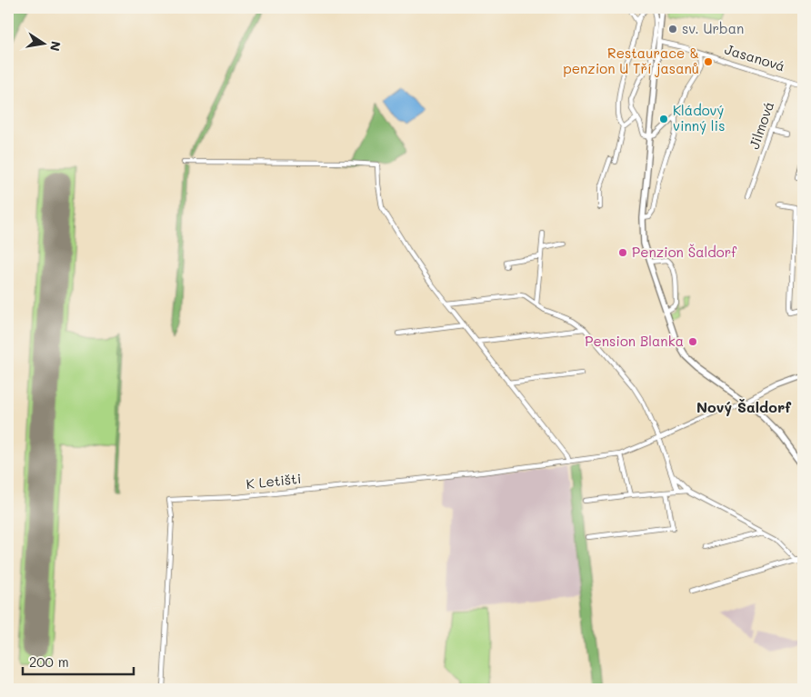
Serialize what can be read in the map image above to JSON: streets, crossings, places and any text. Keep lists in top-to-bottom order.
{
  "streets": {
    "street": ["Jasanová", "Jilmová", "K Letišti"]
  },
  "crossings": [
    ["Jasanová", "Jilmová"]
  ],
  "districts": ["Nový Šaldorf"],
  "places": [
    "sv. Urban",
    "Restaurace & penzion U Tří jasanů",
    "Kládový vinný lis",
    "Penzion Šaldorf",
    "Pension Blanka"
  ],
  "scale_bar": "200 m",
  "north": "right"
}
